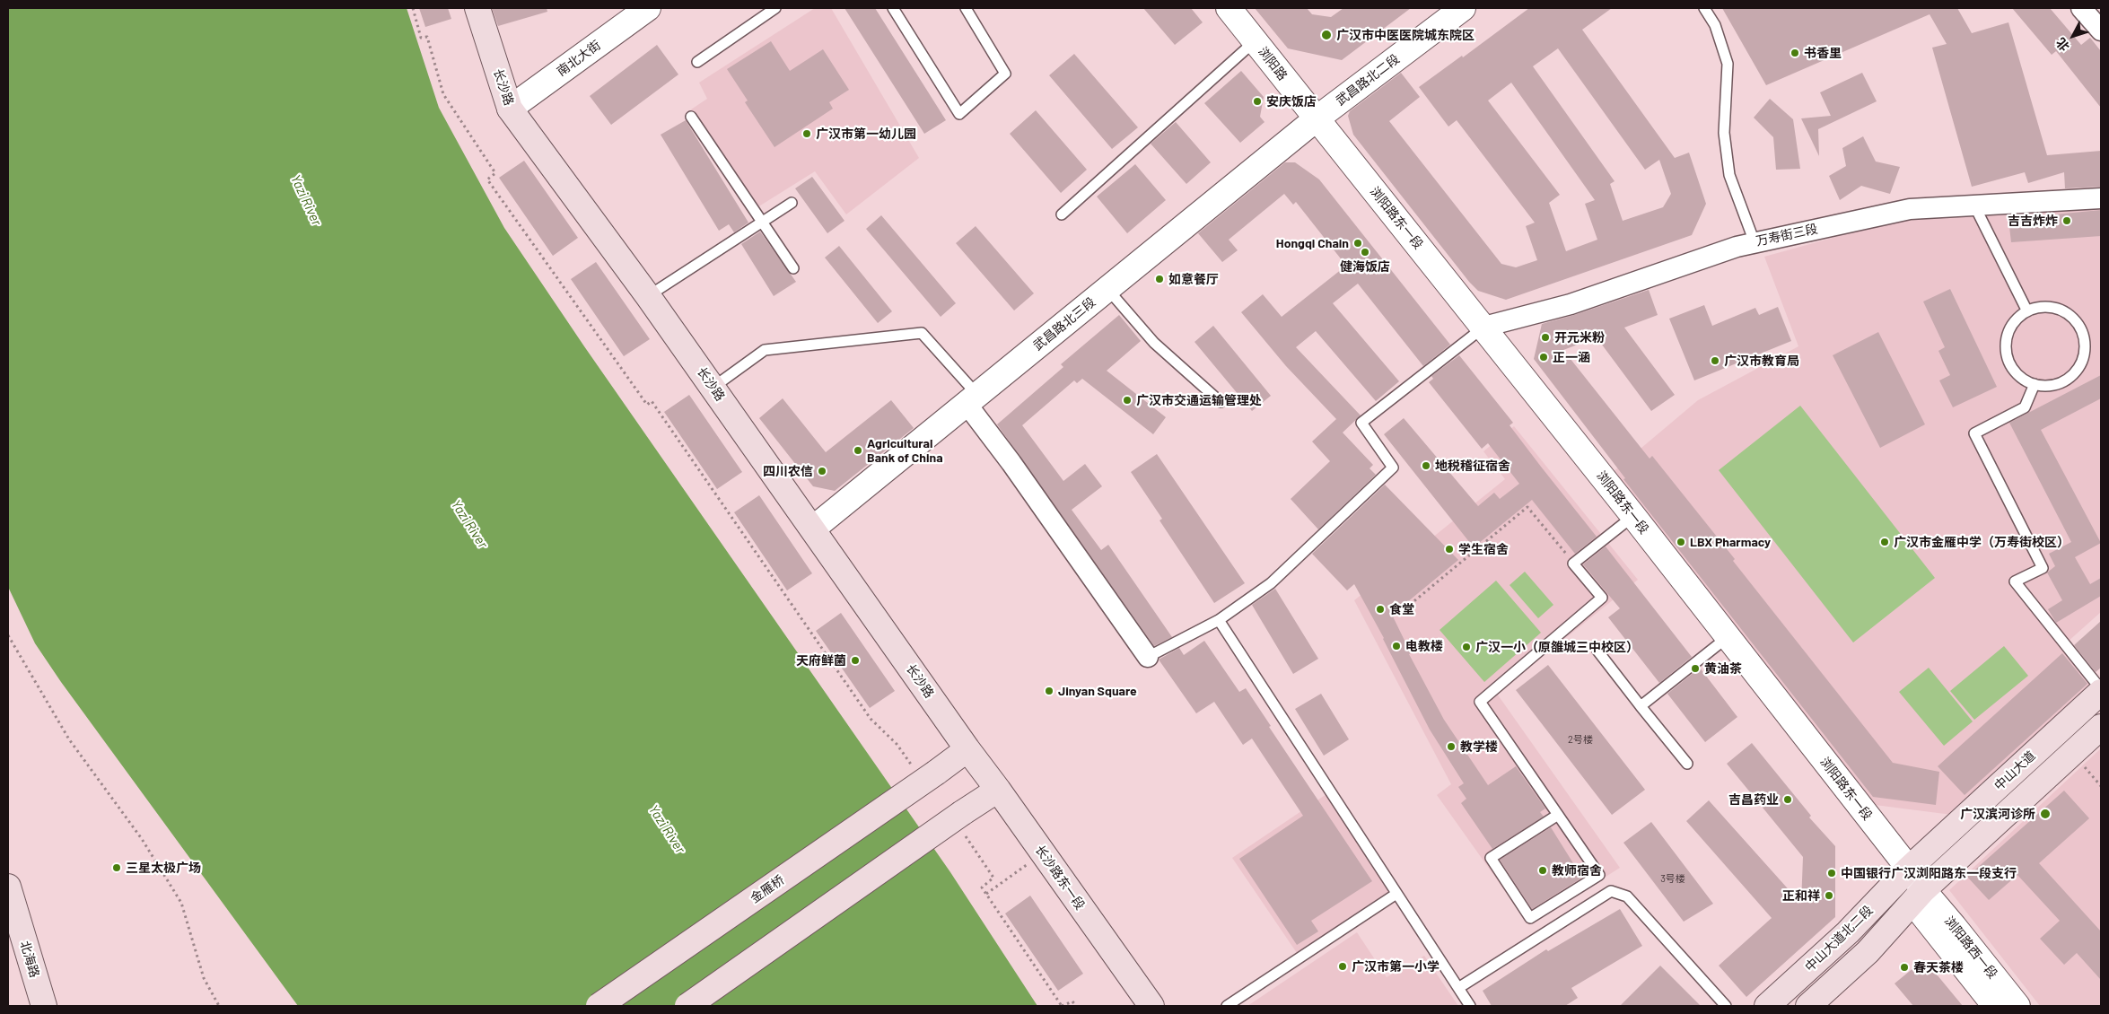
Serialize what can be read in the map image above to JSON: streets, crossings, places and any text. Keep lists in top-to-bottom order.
{
  "streets": {
    "main road": [
      "长沙路",
      "中山大道",
      "长沙路东一段",
      "金雁桥",
      "中山大道北二段",
      "北海路"
    ],
    "street": [
      "南北大街",
      "浏阳路",
      "武昌路北二段",
      "浏阳路东一段",
      "万寿街三段",
      "武昌路北三段",
      "浏阳路西一段"
    ]
  },
  "crossings": [
    ["南北大街", "长沙路"],
    ["浏阳路", "武昌路北二段"],
    ["浏阳路", "浏阳路东一段"],
    ["浏阳路", "武昌路北三段"],
    ["武昌路北二段", "浏阳路东一段"],
    ["武昌路北二段", "武昌路北三段"],
    ["长沙路", "武昌路北三段"],
    ["长沙路", "长沙路东一段"],
    ["长沙路", "金雁桥"],
    ["浏阳路东一段", "万寿街三段"],
    ["浏阳路东一段", "武昌路北三段"],
    ["浏阳路东一段", "中山大道"],
    ["浏阳路东一段", "中山大道北二段"],
    ["浏阳路东一段", "浏阳路西一段"],
    ["中山大道", "中山大道北二段"],
    ["中山大道", "浏阳路西一段"],
    ["长沙路东一段", "金雁桥"]
  ],
  "water": ["Yazi River"],
  "places": [
    "广汉市中医医院城东院区",
    "书香里",
    "安庆饭店",
    "广汉市第一幼儿园",
    "吉吉炸炸",
    "Hongqi Chain",
    "健海饭店",
    "如意餐厅",
    "开元米粉",
    "正一涵",
    "广汉市教育局",
    "广汉市交通运输管理处",
    "Agricultural Bank of China",
    "地税稽征宿舍",
    "四川农信",
    "LBX Pharmacy",
    "广汉市金雁中学（万寿街校区）",
    "学生宿舍",
    "食堂",
    "电教楼",
    "广汉一小（原雒城三中校区）",
    "天府鲜菌",
    "黄油茶",
    "Jinyan Square",
    "教学楼",
    "吉昌药业",
    "广汉滨河诊所",
    "三星太极广场",
    "教师宿舍",
    "中国银行广汉浏阳路东一段支行",
    "正和祥",
    "广汉市第一小学",
    "春天茶楼"
  ],
  "house_numbers": ["2号楼", "3号楼"],
  "north": "bottom left"
}
